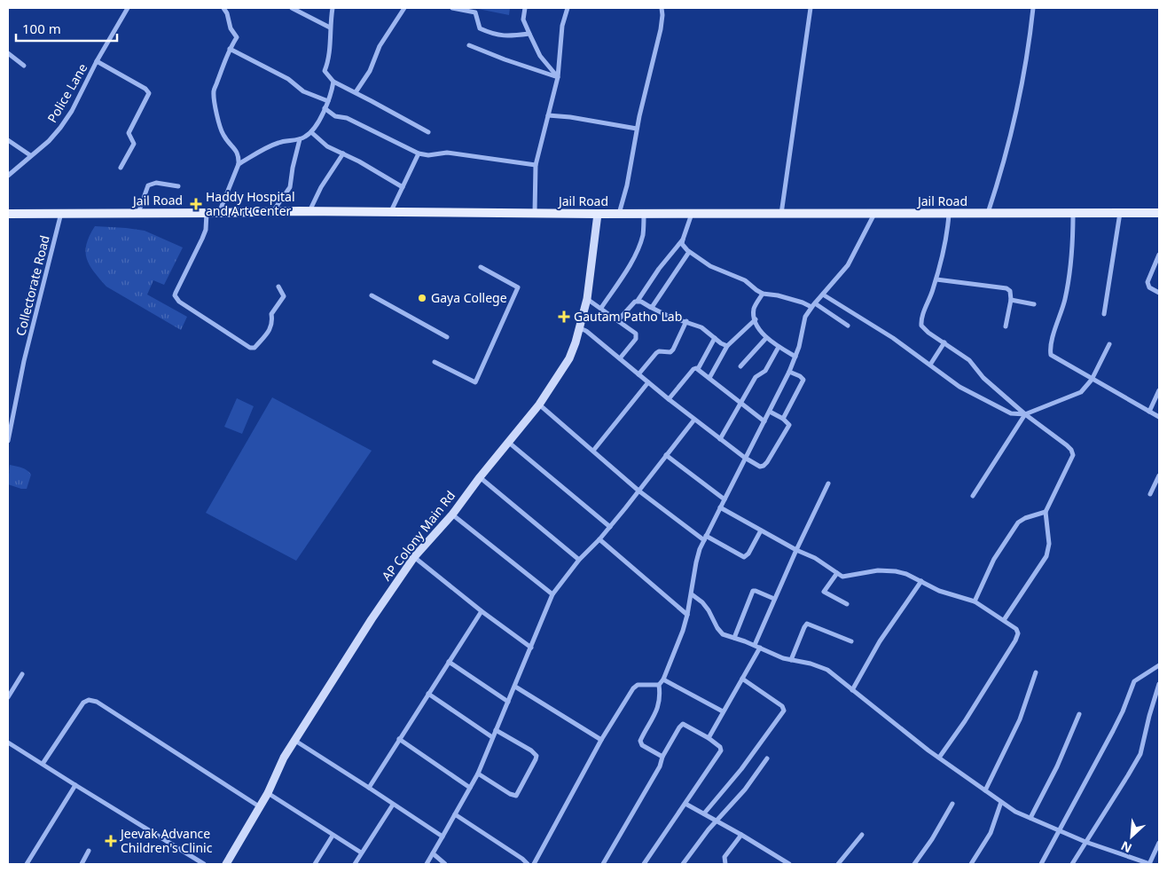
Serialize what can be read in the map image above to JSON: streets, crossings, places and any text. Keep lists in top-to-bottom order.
{
  "streets": {
    "main road": ["Jail Road"],
    "street": ["Police Lane", "Collectorate Road", "AP Colony Main Rd"]
  },
  "crossings": [
    ["Jail Road", "Collectorate Road"],
    ["Jail Road", "AP Colony Main Rd"]
  ],
  "places": {
    "health": ["Haddy Hospital and Art Center", "Gautam Patho Lab", "Jeevak Advance Children's Clinic"],
    "other": ["Gaya College"]
  },
  "scale_bar": "100 m",
  "north": "bottom left"
}
